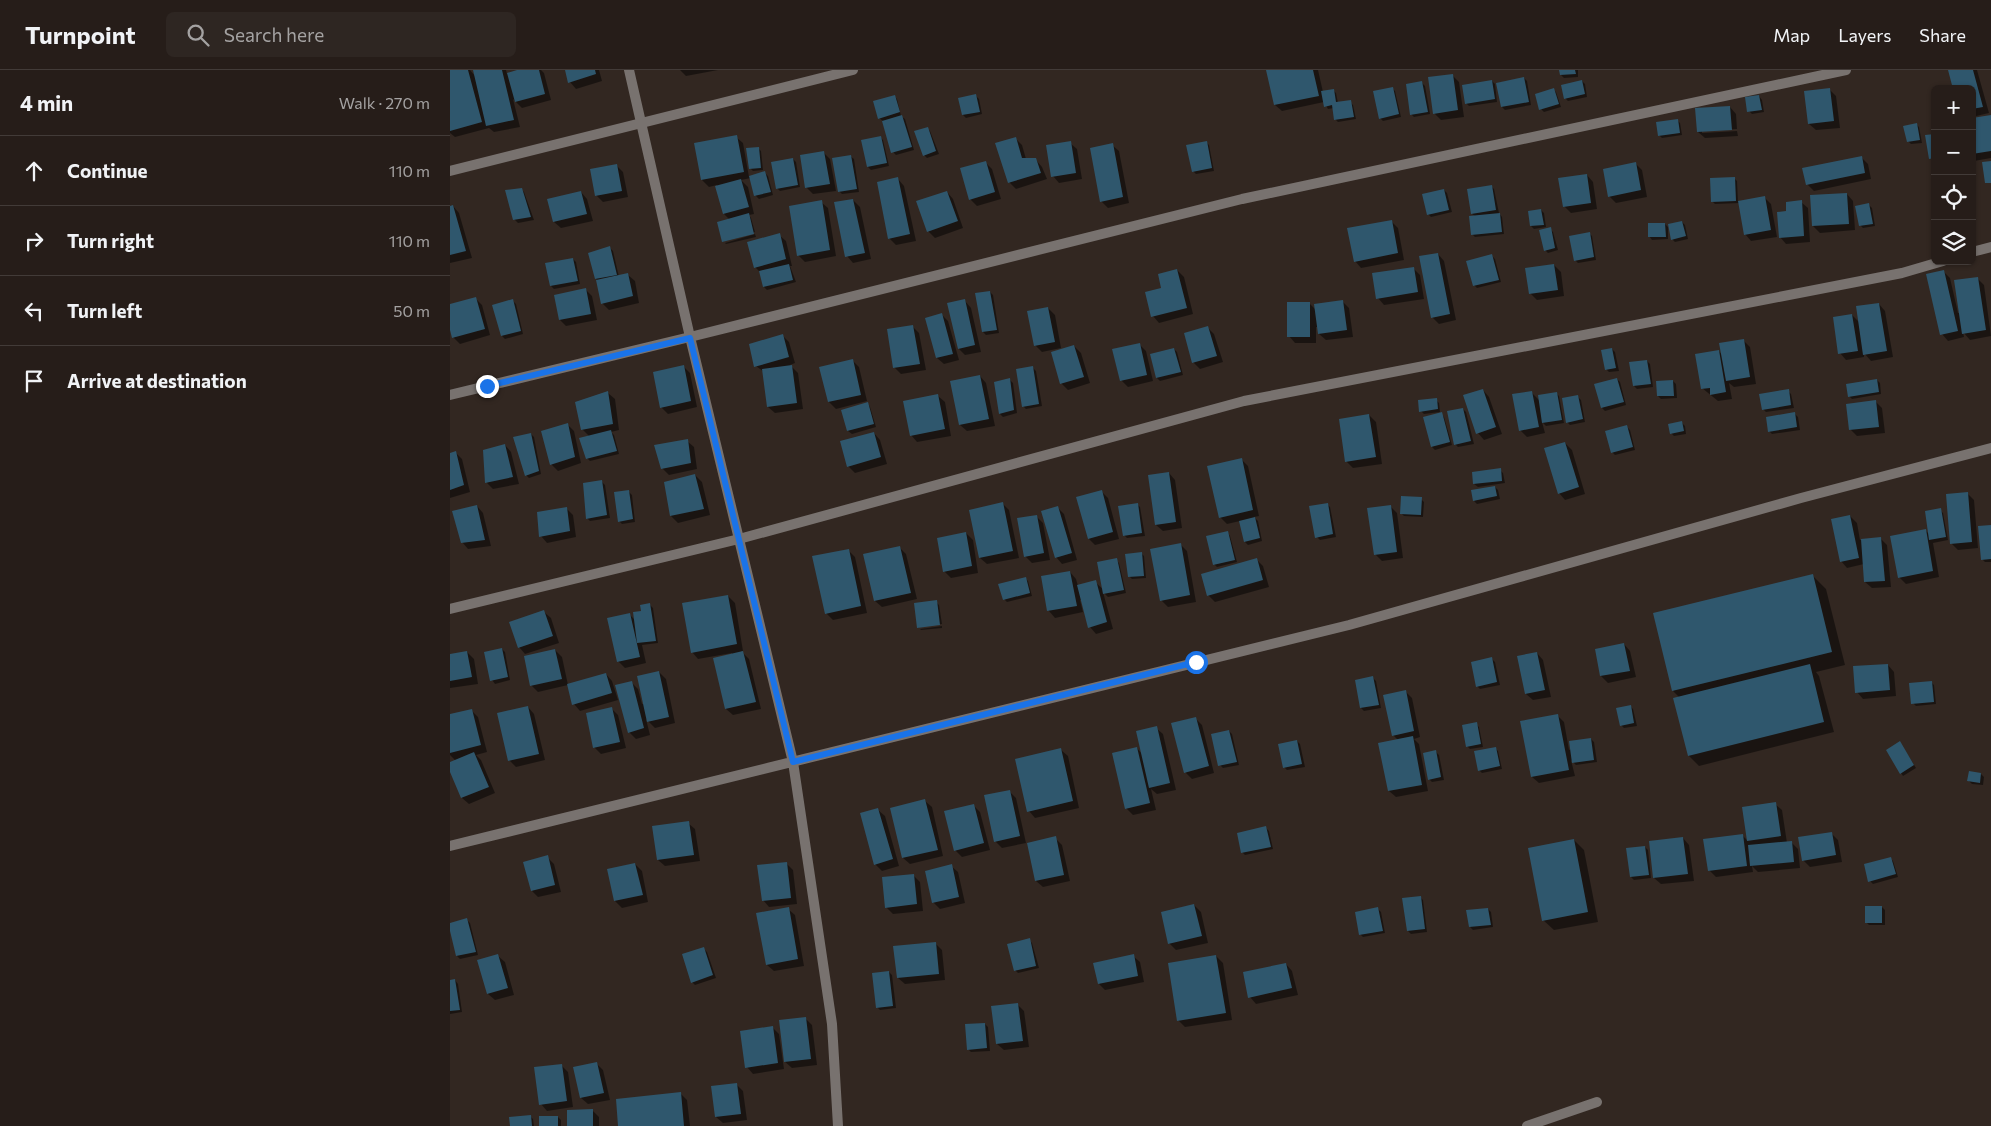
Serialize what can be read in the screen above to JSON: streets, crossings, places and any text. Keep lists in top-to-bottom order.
{
  "page": {
    "header": "Turnpoint",
    "search": "Search here",
    "nav": ["Map", "Layers", "Share"],
    "heading": ["4 min", "Walk · 270 m"],
    "map_buttons": ["+", "−"],
    "list": [
      ["Continue", "110 m"],
      ["Turn right", "110 m"],
      ["Turn left", "50 m"],
      "Arrive at destination"
    ]
  }
}
